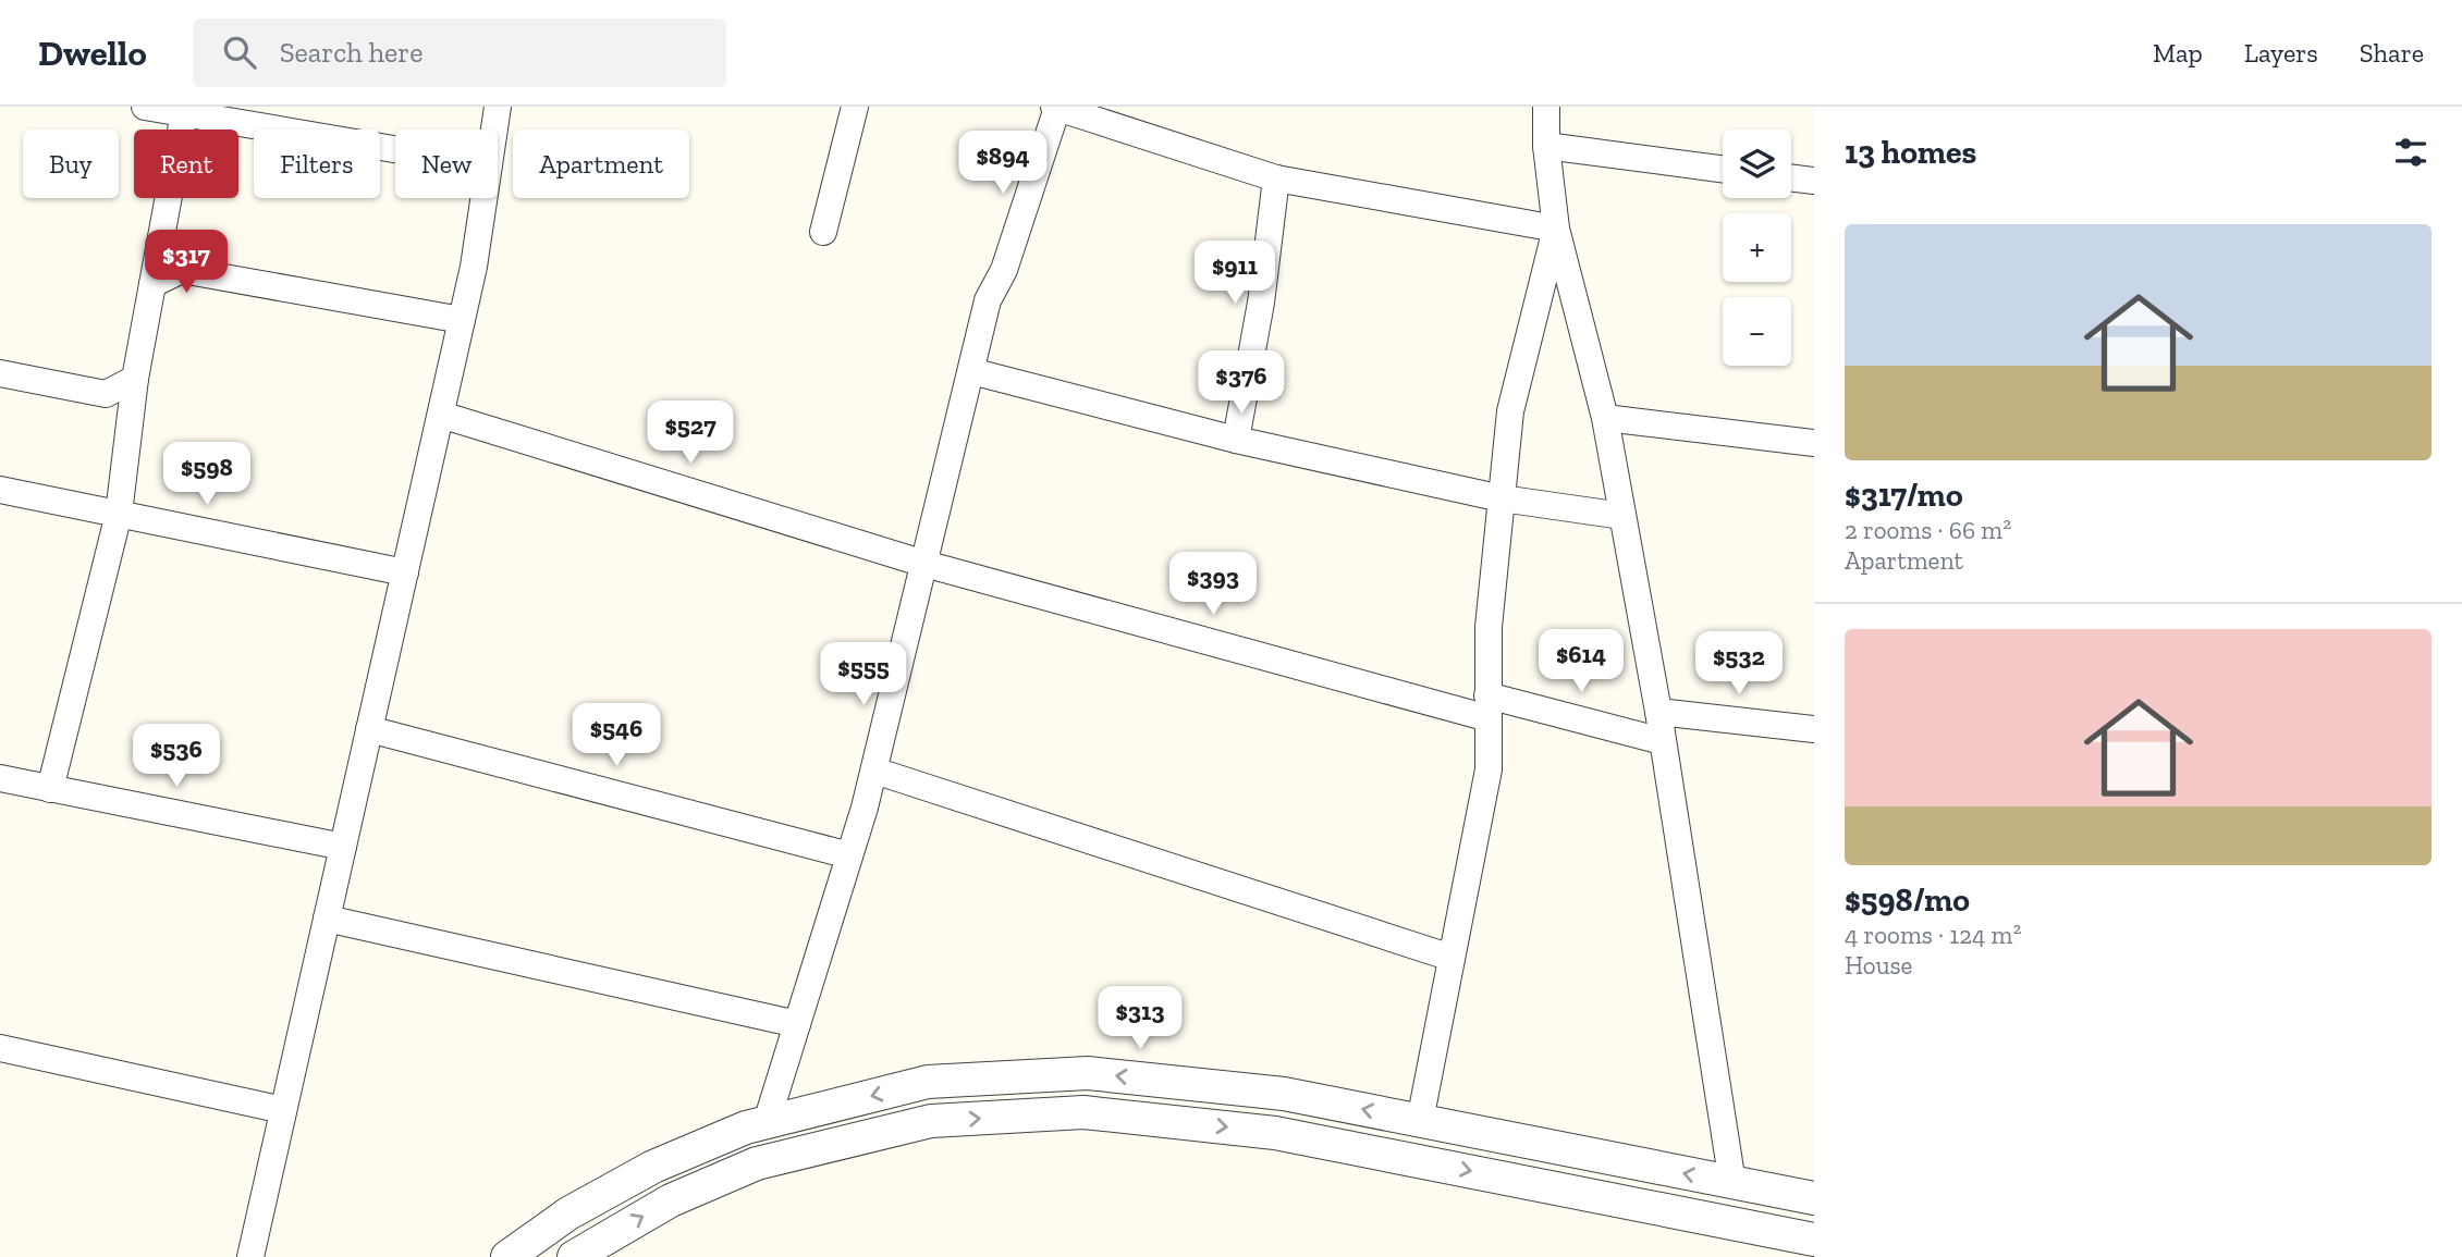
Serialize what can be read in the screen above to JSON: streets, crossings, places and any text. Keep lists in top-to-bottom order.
{
  "page": {
    "header": "Dwello",
    "search": "Search here",
    "nav": ["Map", "Layers", "Share"],
    "heading": "13 homes",
    "map_buttons": ["+", "−"],
    "chip": [
      "Buy",
      "Rent",
      "Filters",
      "New",
      "Apartment"
    ],
    "price": [
      "$894",
      "$317",
      "$911",
      "$376",
      "$527",
      "$598",
      "$393",
      "$614",
      "$532",
      "$555",
      "$546",
      "$536",
      "$313"
    ],
    "list": [
      {
        "name": "$317/mo",
        "note": "2 rooms · 66 m² · Apartment"
      },
      {
        "name": "$598/mo",
        "note": "4 rooms · 124 m² · House"
      }
    ]
  }
}
